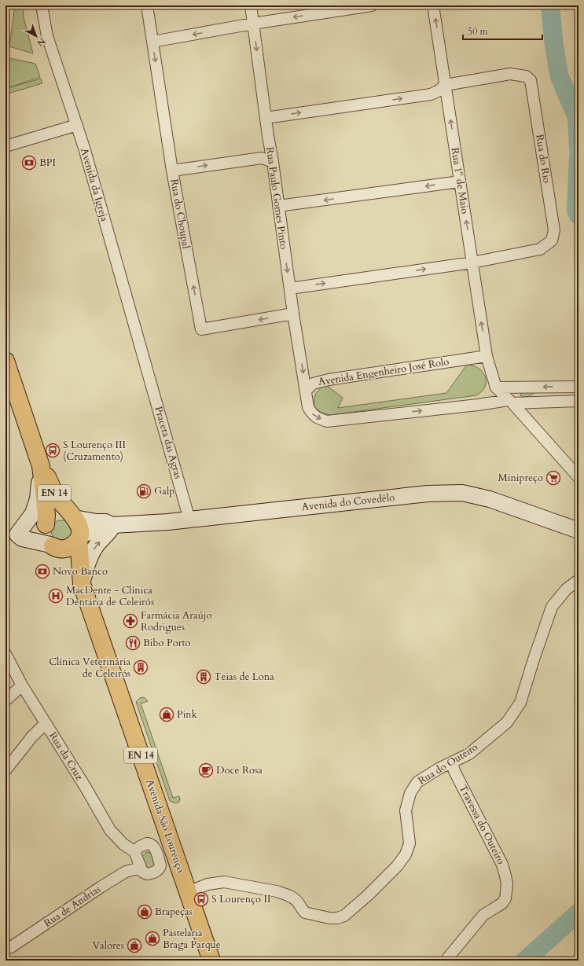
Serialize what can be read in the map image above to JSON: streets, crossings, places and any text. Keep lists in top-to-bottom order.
{
  "streets": {
    "main road": ["EN 14", "Avenida São Lourenço"],
    "street": [
      "Rua do Rio",
      "Rua 1º de Maio",
      "Avenida da Igreja",
      "Rua Paulo Gomes Pinto",
      "Rua do Choupal",
      "Avenida Engenheiro José Rolo",
      "Praceta das Agras",
      "Avenida do Covedêlo",
      "Rua da Cruz",
      "Rua do Outeiro",
      "Travessa do Outeiro",
      "Rua de Andrias"
    ]
  },
  "crossings": [
    ["Rua do Rio", "Rua 1º de Maio"],
    ["Rua do Rio", "Rua Paulo Gomes Pinto"],
    ["Rua 1º de Maio", "Avenida Engenheiro José Rolo"],
    ["Avenida da Igreja", "Praceta das Agras"],
    ["Rua Paulo Gomes Pinto", "Rua do Choupal"],
    ["Rua Paulo Gomes Pinto", "Avenida Engenheiro José Rolo"],
    ["Praceta das Agras", "Avenida do Covedêlo"],
    ["EN 14", "Avenida São Lourenço"],
    ["Rua da Cruz", "Rua de Andrias"],
    ["Rua do Outeiro", "Travessa do Outeiro"],
    ["Rua do Outeiro", "Avenida São Lourenço"]
  ],
  "one_way": ["Rua 1º de Maio", "Rua Paulo Gomes Pinto"],
  "places": {
    "bank": ["BPI", "Novo Banco"],
    "bus stop": ["S Lourenço III (Cruzamento)", "S Lourenço II"],
    "supermarket": ["Minipreço"],
    "fuel station": ["Galp"],
    "hospital": ["MacDente - Clínica Dentária de Celeirós"],
    "pharmacy": ["Farmácia Araújo Rodrigues"],
    "restaurant": ["Bibo Porto"],
    "building": ["Clínica Veterinária de Celeirós", "Teias de Lona"],
    "shop": [
      "Pink",
      "Brapeças",
      "Pastelaria Braga Parque",
      "Valores"
    ],
    "cafe": ["Doce Rosa"]
  },
  "scale_bar": "50 m",
  "north": "bottom right"
}
